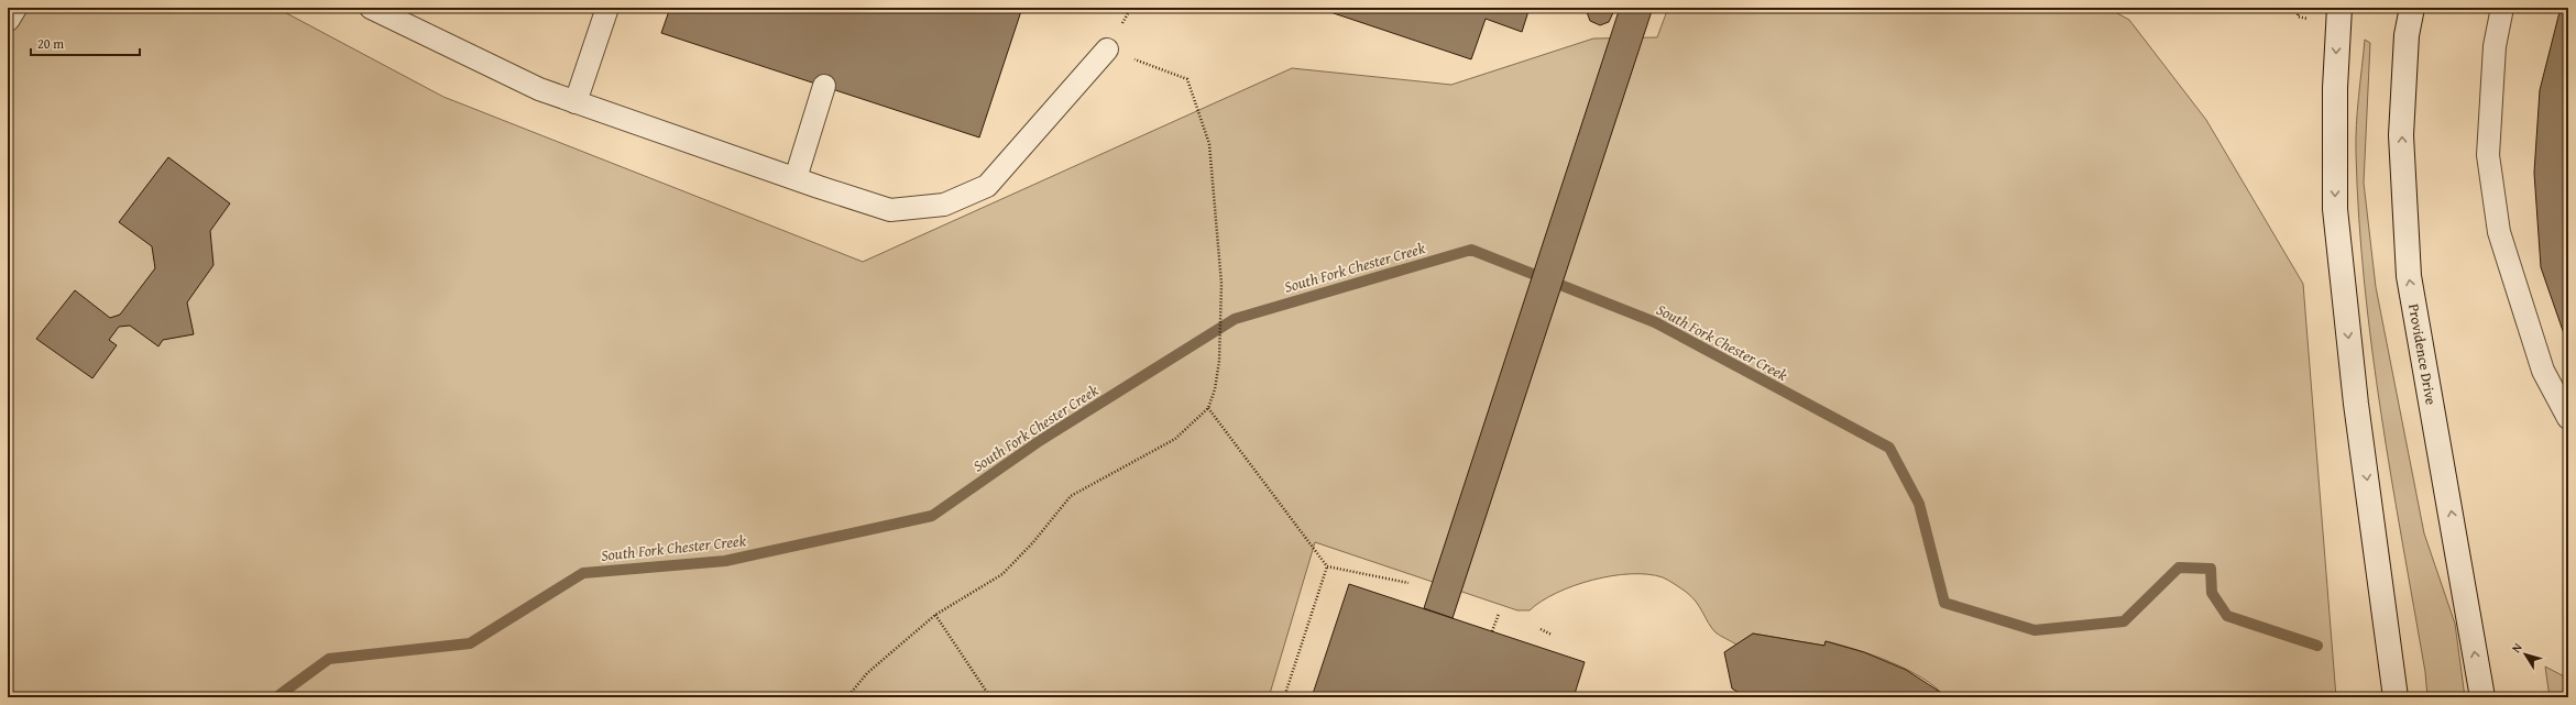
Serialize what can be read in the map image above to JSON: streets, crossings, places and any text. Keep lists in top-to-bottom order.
{
  "streets": {
    "main road": ["Providence Drive"]
  },
  "water": ["South Fork Chester Creek"],
  "scale_bar": "20 m",
  "north": "top left"
}
